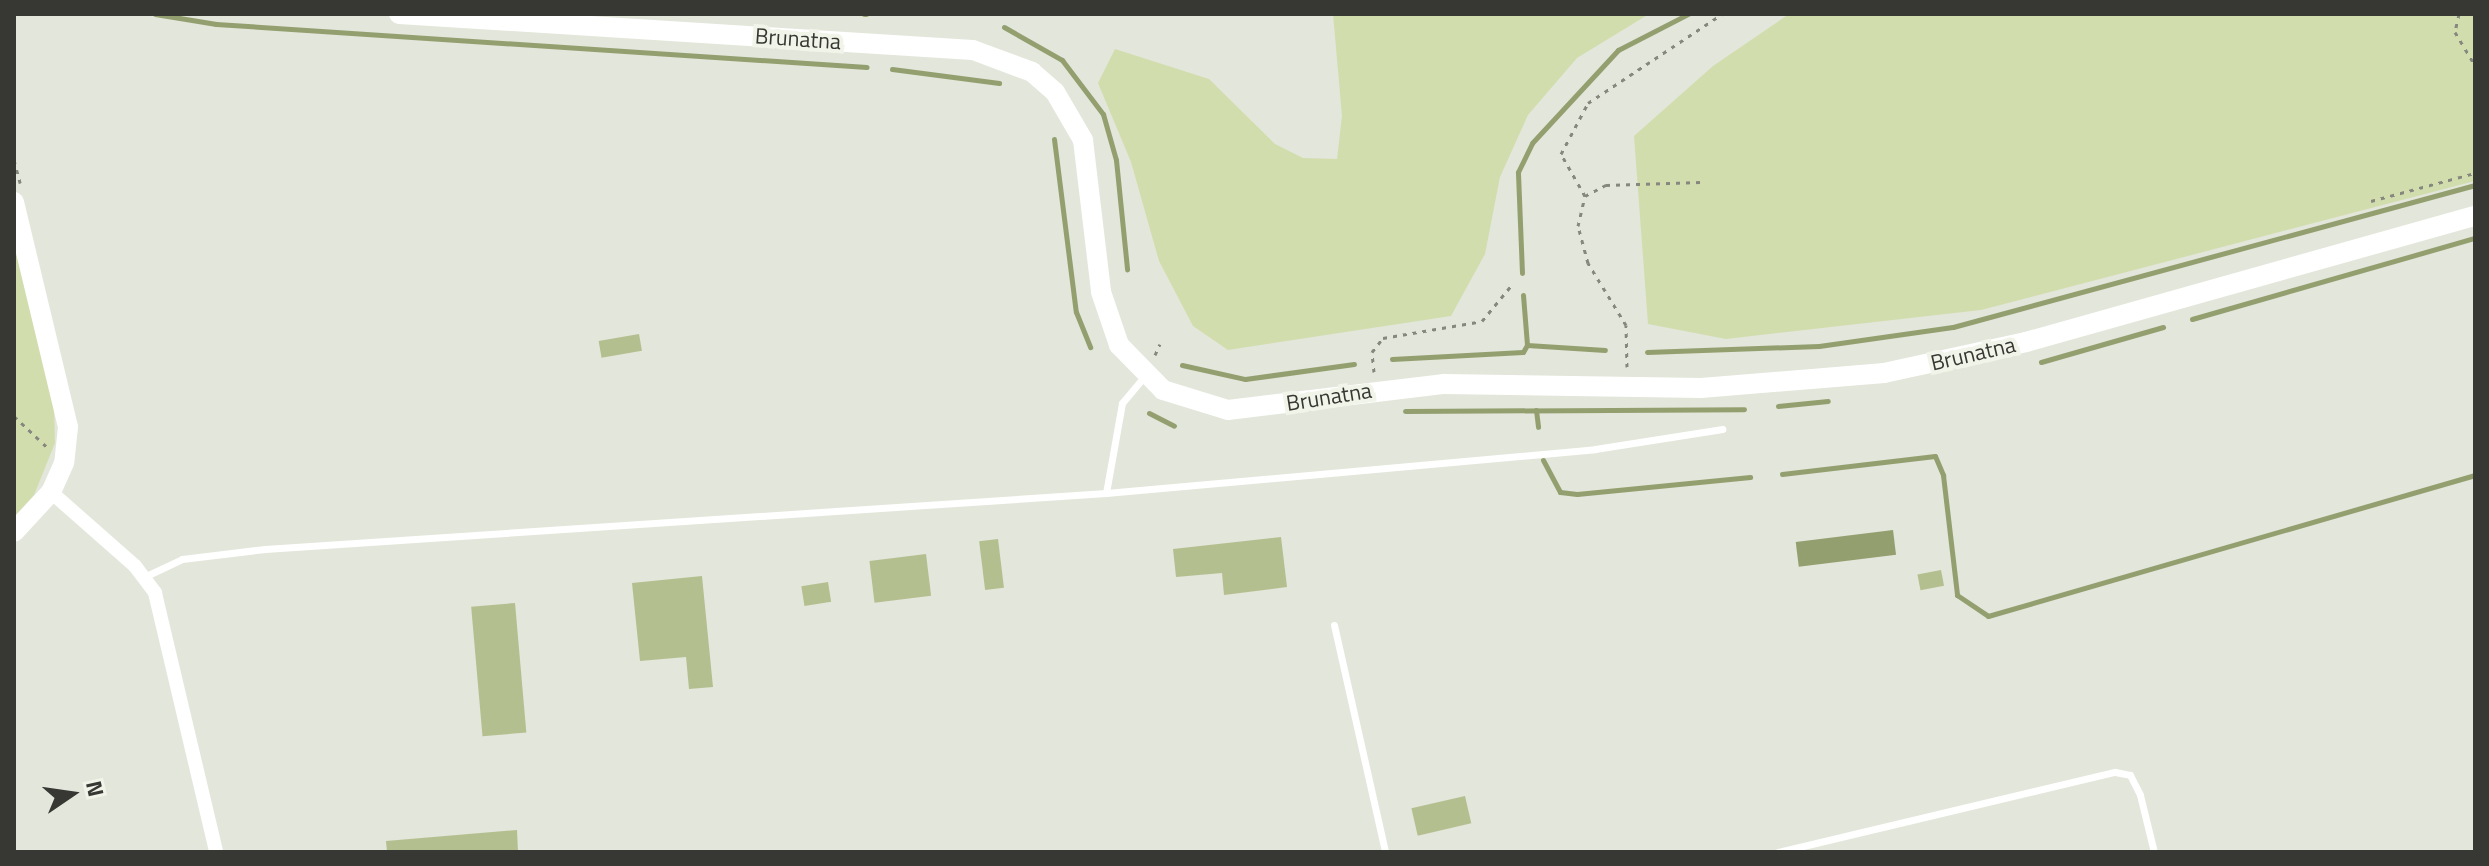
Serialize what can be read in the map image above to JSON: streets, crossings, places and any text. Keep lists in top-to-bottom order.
{
  "streets": {
    "street": ["Brunatna"]
  },
  "north": "right"
}
